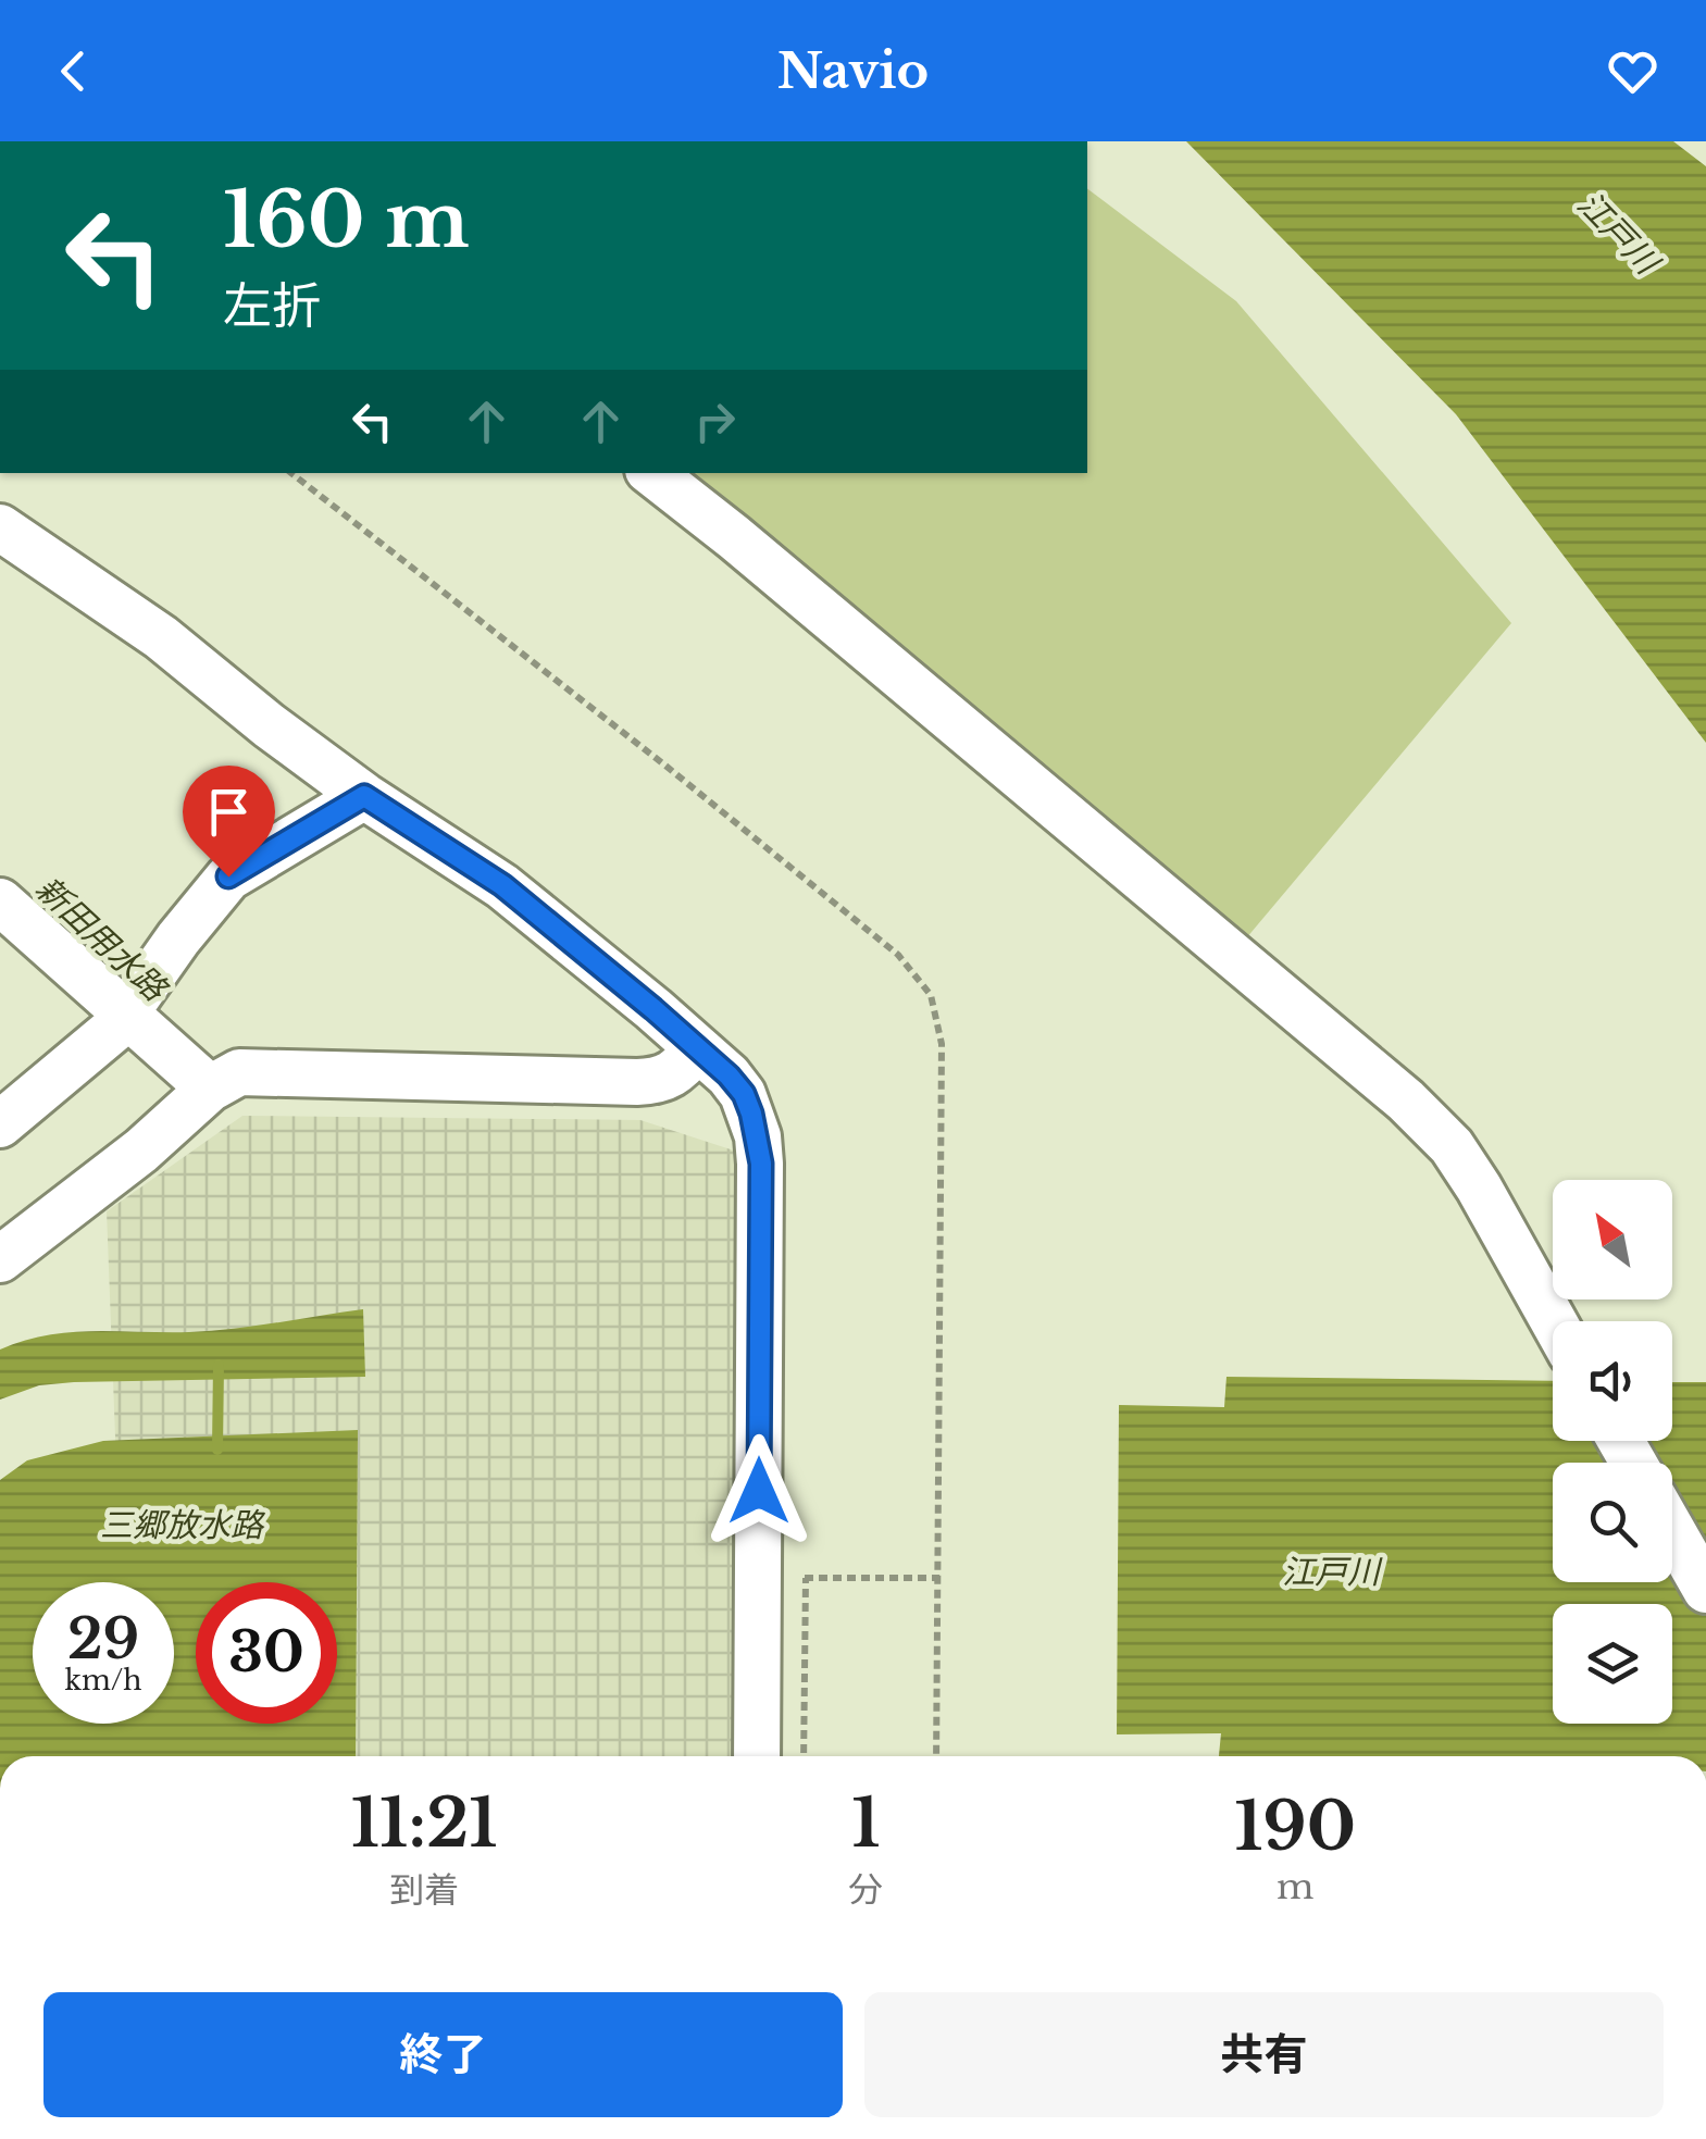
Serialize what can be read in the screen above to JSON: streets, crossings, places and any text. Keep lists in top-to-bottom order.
{
  "water": ["江戸川", "新田用水路", "三郷放水路"],
  "north": "top left",
  "page": {
    "header": "Navio",
    "turn": ["160 m", "左折"],
    "speed": "29 km/h",
    "limit": "30",
    "eta": [
      "11:21",
      "到着",
      "1",
      "分",
      "190",
      "m"
    ],
    "buttons": ["終了", "共有"]
  }
}
